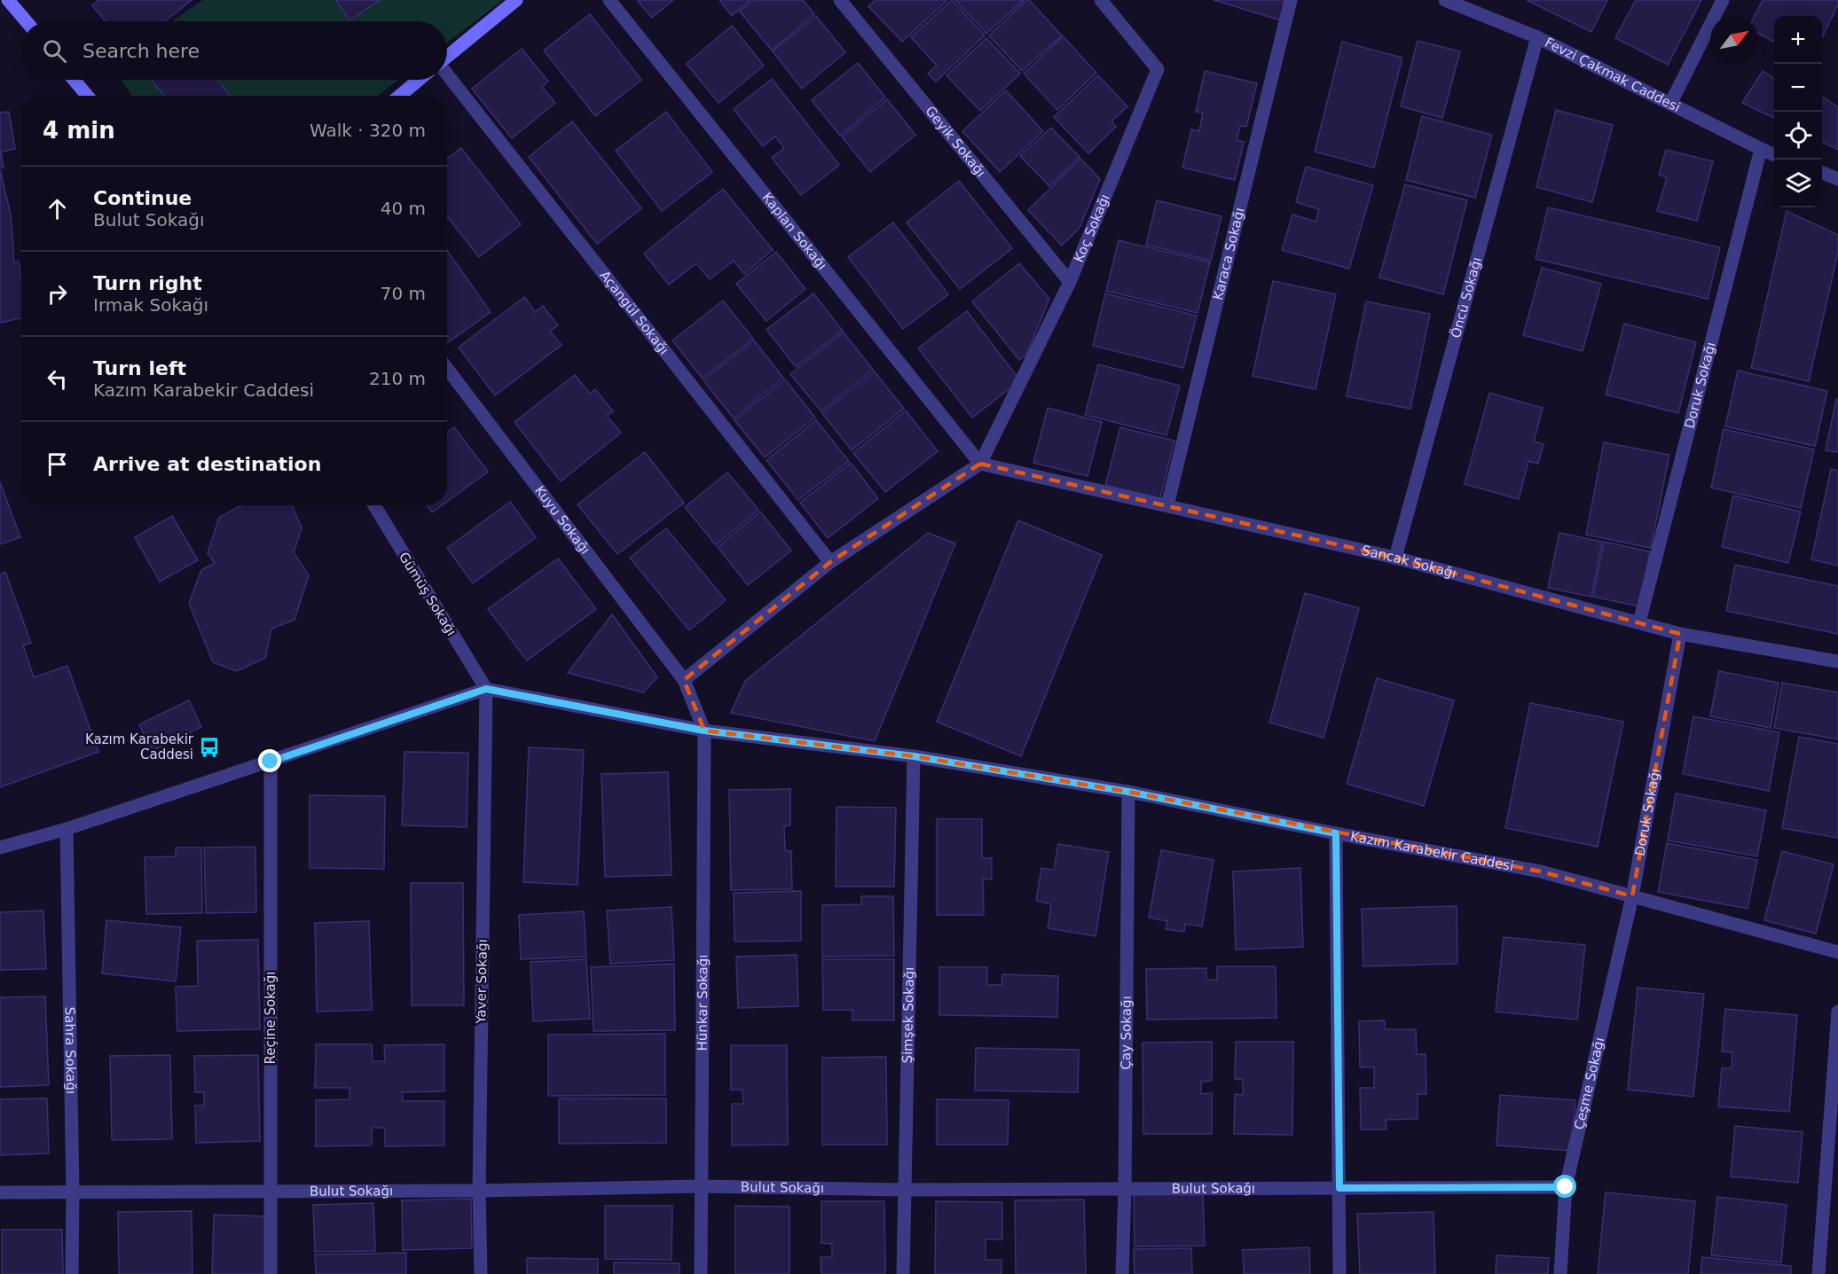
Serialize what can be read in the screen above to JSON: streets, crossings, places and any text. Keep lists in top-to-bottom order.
{
  "streets": {
    "street": [
      "Fevzi Çakmak Caddesi",
      "Geyik Sokağı",
      "Koç Sokağı",
      "Kaplan Sokağı",
      "Karaca Sokağı",
      "Öncü Sokağı",
      "Açangül Sokağı",
      "Doruk Sokağı",
      "Kuyu Sokağı",
      "Sancak Sokağı",
      "Gümüş Sokağı",
      "Kazım Karabekir Caddesi",
      "Yaver Sokağı",
      "Hünkar Sokağı",
      "Şimşek Sokağı",
      "Reçine Sokağı",
      "Çay Sokağı",
      "Sahra Sokağı",
      "Çeşme Sokağı",
      "Bulut Sokağı"
    ]
  },
  "crossings": [
    ["Fevzi Çakmak Caddesi", "Öncü Sokağı"],
    ["Fevzi Çakmak Caddesi", "Doruk Sokağı"],
    ["Geyik Sokağı", "Koç Sokağı"],
    ["Koç Sokağı", "Kaplan Sokağı"],
    ["Koç Sokağı", "Sancak Sokağı"],
    ["Kaplan Sokağı", "Sancak Sokağı"],
    ["Karaca Sokağı", "Sancak Sokağı"],
    ["Öncü Sokağı", "Sancak Sokağı"],
    ["Doruk Sokağı", "Sancak Sokağı"],
    ["Doruk Sokağı", "Kazım Karabekir Caddesi"],
    ["Doruk Sokağı", "Çeşme Sokağı"],
    ["Kuyu Sokağı", "Kazım Karabekir Caddesi"],
    ["Kuyu Sokağı", "Hünkar Sokağı"],
    ["Gümüş Sokağı", "Kazım Karabekir Caddesi"],
    ["Gümüş Sokağı", "Yaver Sokağı"],
    ["Kazım Karabekir Caddesi", "Yaver Sokağı"],
    ["Kazım Karabekir Caddesi", "Hünkar Sokağı"],
    ["Kazım Karabekir Caddesi", "Şimşek Sokağı"],
    ["Kazım Karabekir Caddesi", "Reçine Sokağı"],
    ["Kazım Karabekir Caddesi", "Çay Sokağı"],
    ["Kazım Karabekir Caddesi", "Sahra Sokağı"],
    ["Kazım Karabekir Caddesi", "Çeşme Sokağı"],
    ["Yaver Sokağı", "Bulut Sokağı"],
    ["Hünkar Sokağı", "Bulut Sokağı"],
    ["Şimşek Sokağı", "Bulut Sokağı"],
    ["Reçine Sokağı", "Bulut Sokağı"],
    ["Çay Sokağı", "Bulut Sokağı"],
    ["Sahra Sokağı", "Bulut Sokağı"],
    ["Çeşme Sokağı", "Bulut Sokağı"]
  ],
  "places": {
    "bus stop": ["Kazım Karabekir Caddesi"]
  },
  "north": "top right",
  "page": {
    "map_buttons": ["+", "−"],
    "search": "Search here",
    "heading": ["4 min", "Walk · 320 m"],
    "list": [
      ["Continue", "Bulut Sokağı", "40 m"],
      ["Turn right", "Irmak Sokağı", "70 m"],
      ["Turn left", "Kazım Karabekir Caddesi", "210 m"],
      "Arrive at destination"
    ]
  }
}
